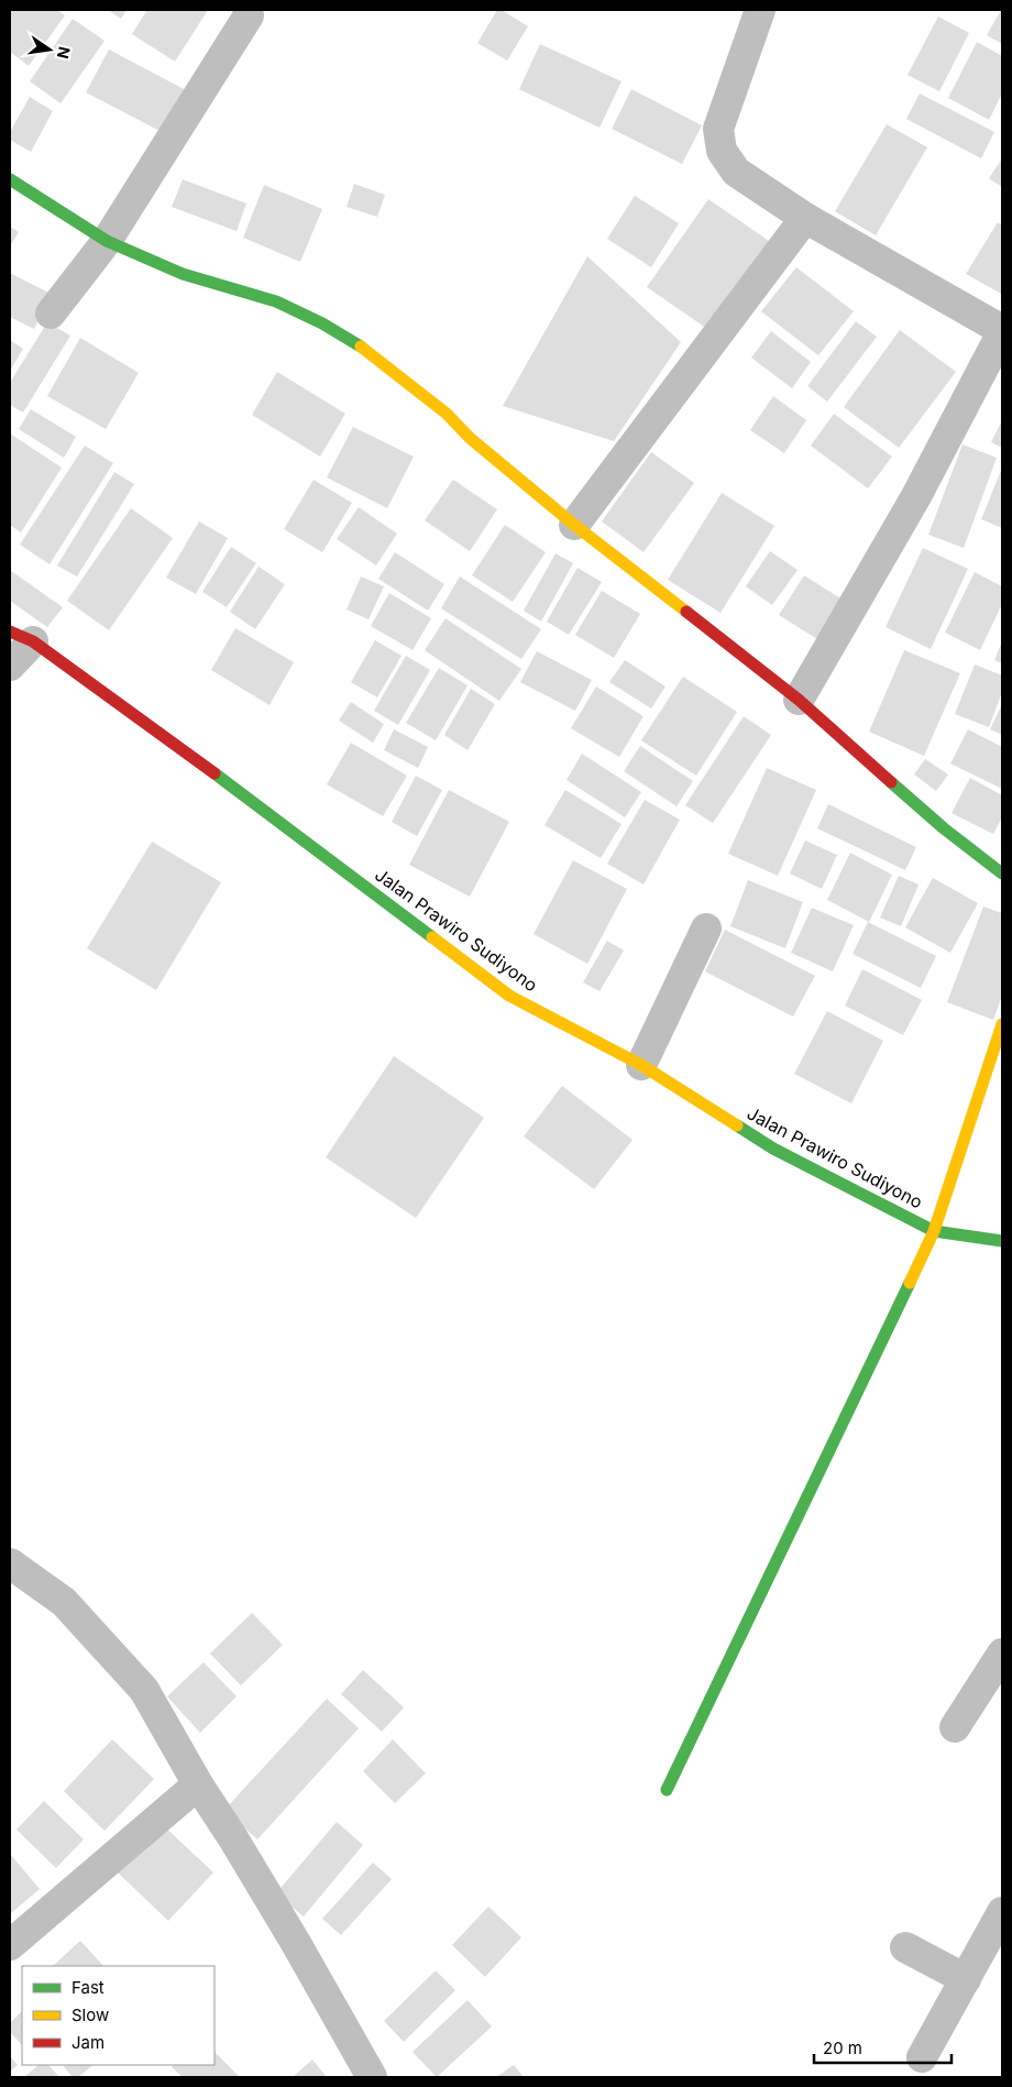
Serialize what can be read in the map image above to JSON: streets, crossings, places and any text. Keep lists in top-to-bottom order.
{
  "streets": {
    "street": ["Jalan Prawiro Sudiyono"]
  },
  "legend": ["Fast", "Slow", "Jam"],
  "scale_bar": "20 m",
  "north": "right"
}
